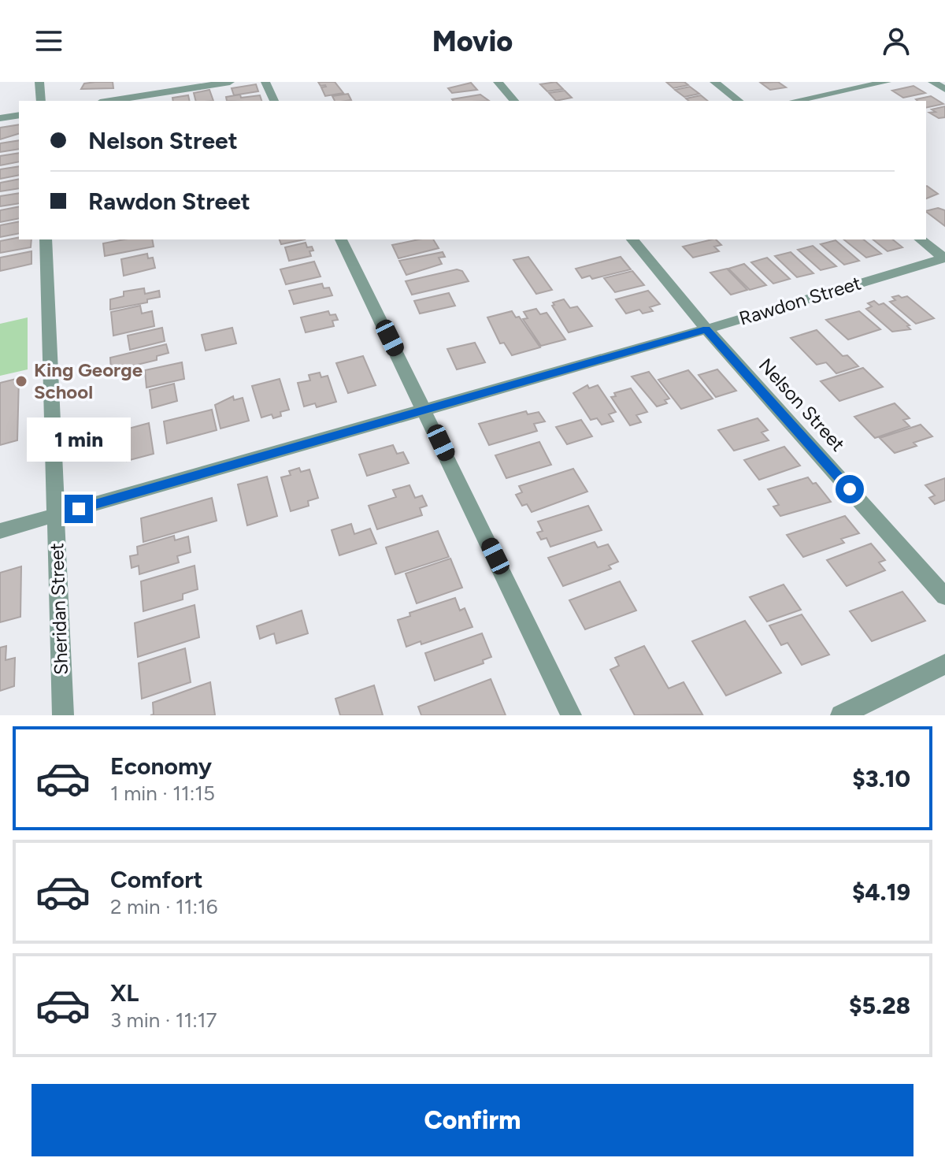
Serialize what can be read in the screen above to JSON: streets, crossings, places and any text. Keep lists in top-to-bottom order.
{
  "streets": {
    "street": ["Rawdon Street", "Nelson Street", "Sheridan Street"]
  },
  "crossings": [
    ["Rawdon Street", "Nelson Street"],
    ["Rawdon Street", "Sheridan Street"]
  ],
  "places": ["King George School"],
  "page": {
    "header": "Movio",
    "banner": ["Nelson Street", "Rawdon Street"],
    "bubble": "1 min",
    "list": [
      {
        "name": "Economy",
        "note": "1 min · 11:15",
        "value": "$3.10"
      },
      {
        "name": "Comfort",
        "note": "2 min · 11:16",
        "value": "$4.19"
      },
      {
        "name": "XL",
        "note": "3 min · 11:17",
        "value": "$5.28"
      }
    ],
    "buttons": "Confirm"
  }
}
